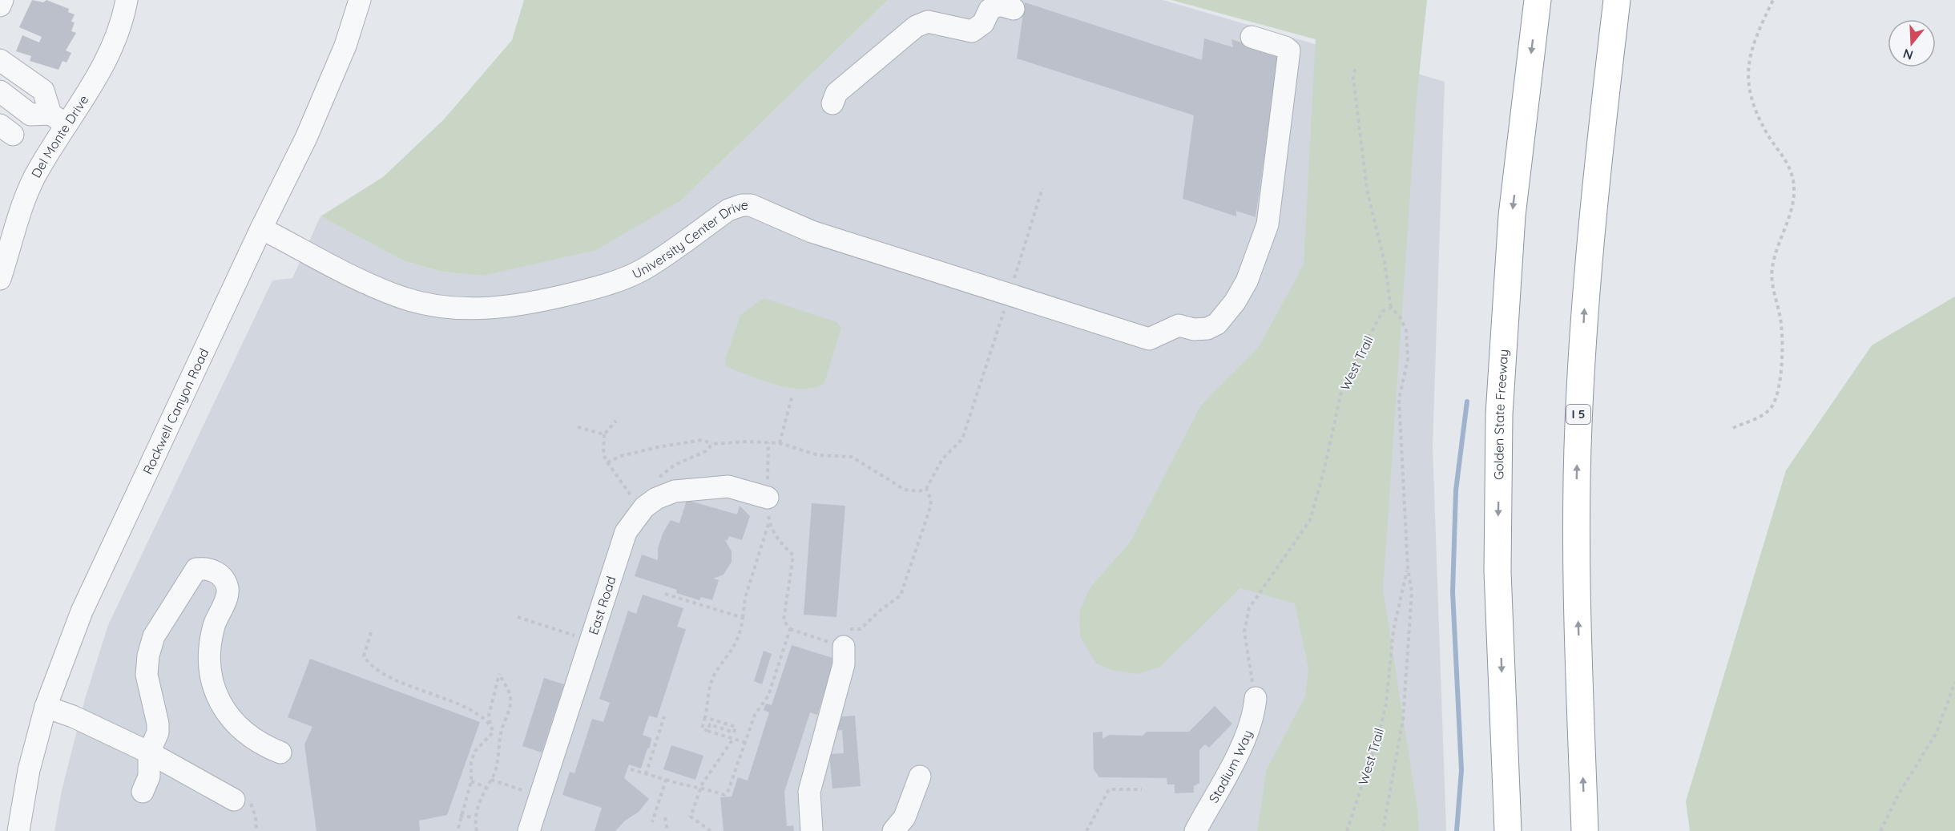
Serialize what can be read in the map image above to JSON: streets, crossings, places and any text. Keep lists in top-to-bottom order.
{
  "streets": {
    "highway": ["Golden State Freeway", "I 5"],
    "street": [
      "Del Monte Drive",
      "University Center Drive",
      "Rockwell Canyon Road",
      "East Road",
      "Stadium Way"
    ],
    "path": ["West Trail"]
  },
  "crossings": [
    ["University Center Drive", "Rockwell Canyon Road"],
    ["West Trail", "Stadium Way"]
  ],
  "north": "bottom"
}
